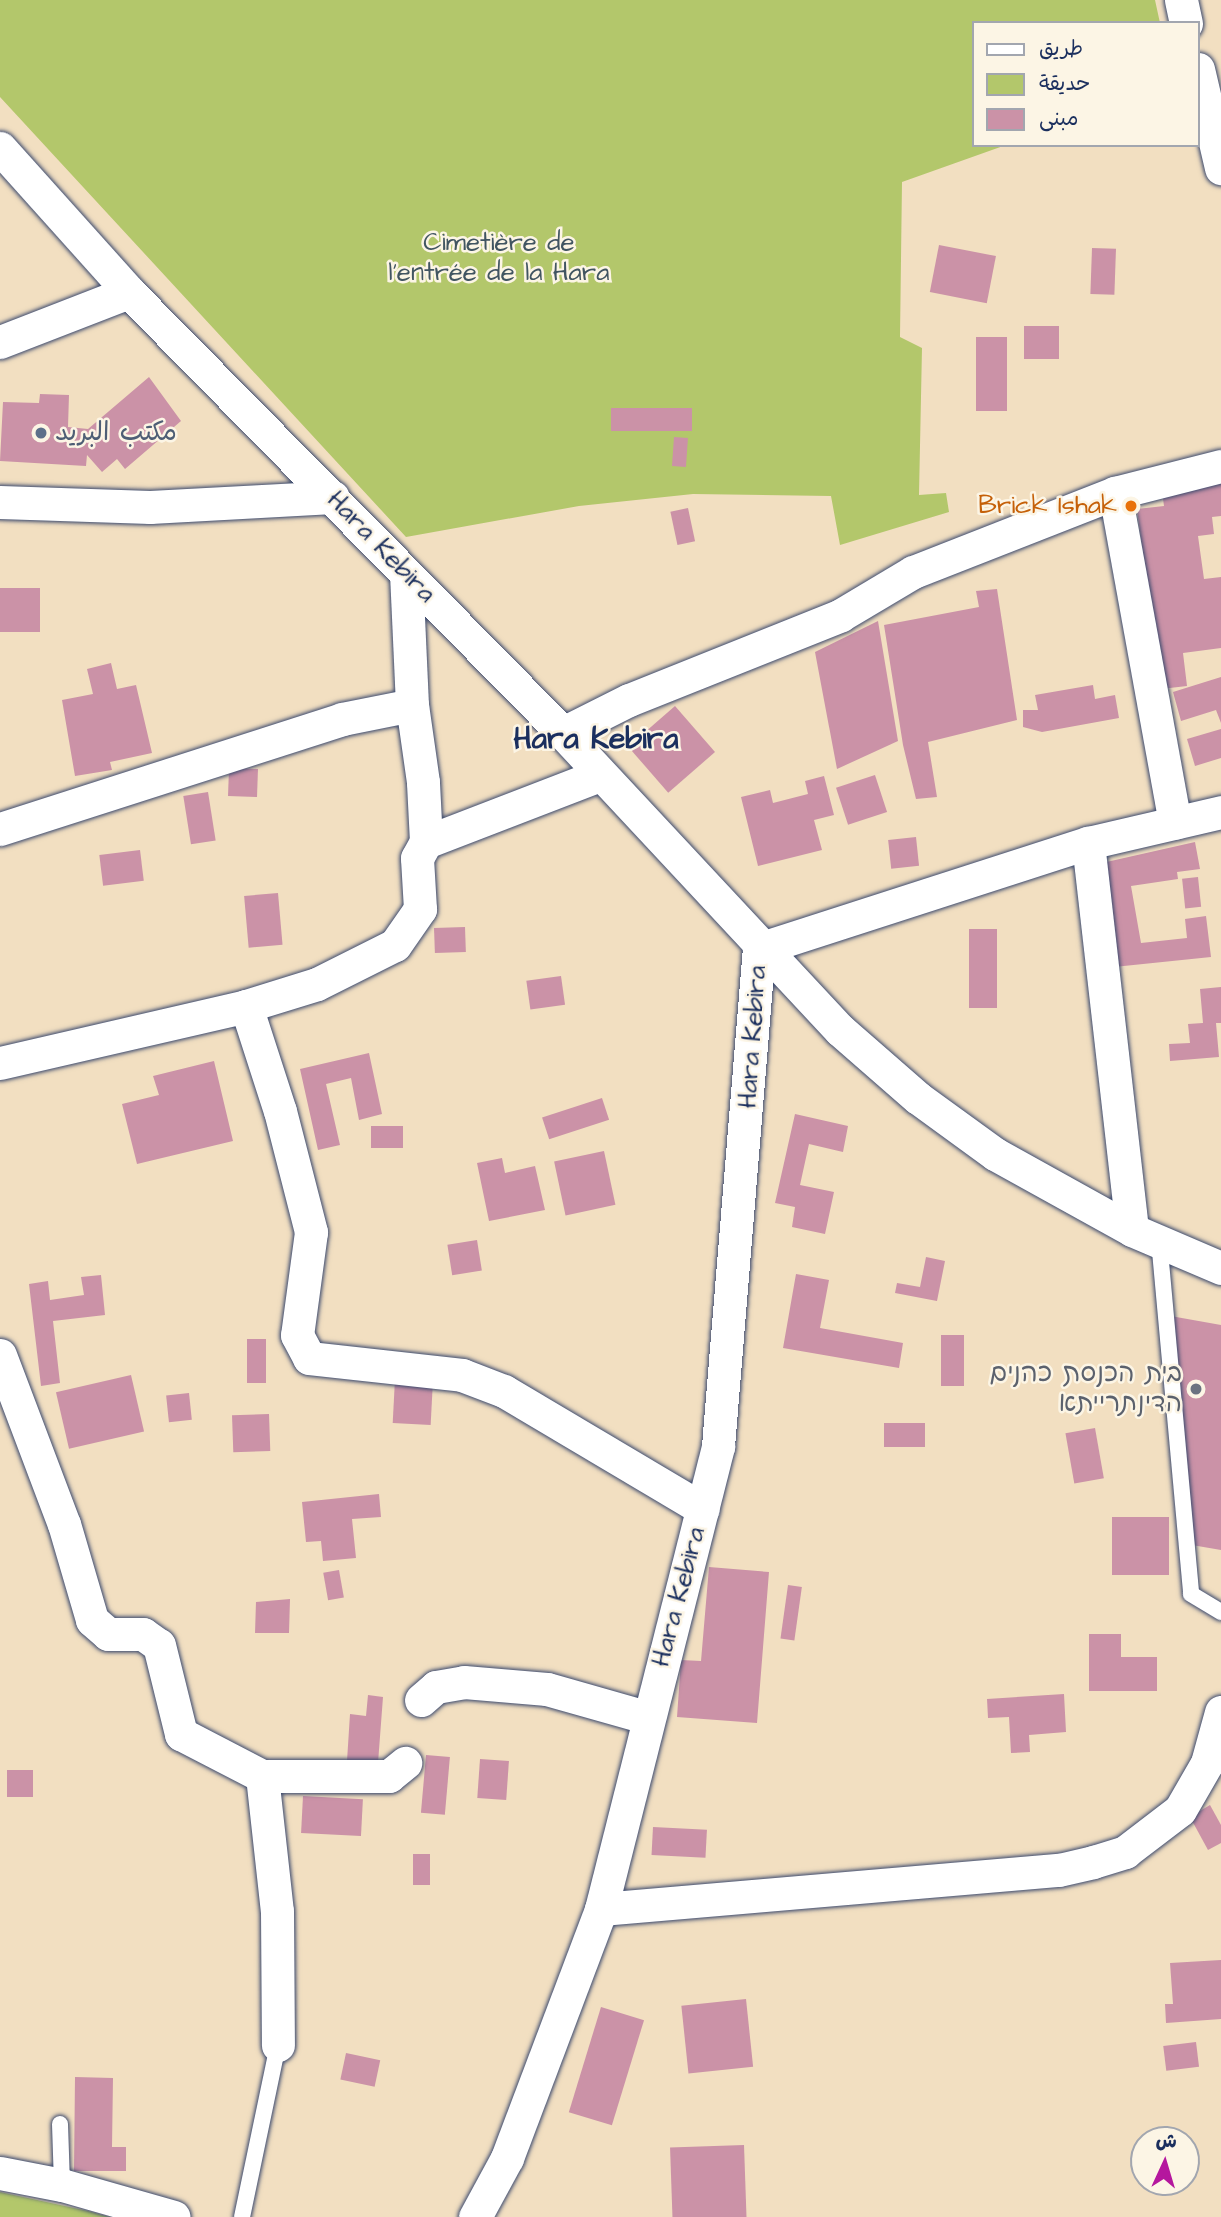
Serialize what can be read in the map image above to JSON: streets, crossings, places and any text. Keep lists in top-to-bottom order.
{
  "streets": {
    "street": ["Hara Kebira"]
  },
  "districts": ["Hara Kebira"],
  "parks": ["Cimetière de l'entrée de la Hara"],
  "places": ["مكتب البريد", "Brick Ishak", "בית הכנסת כהנים הדינתרייתא"],
  "legend": ["طريق", "حديقة", "مبنى"],
  "north": "top"
}
